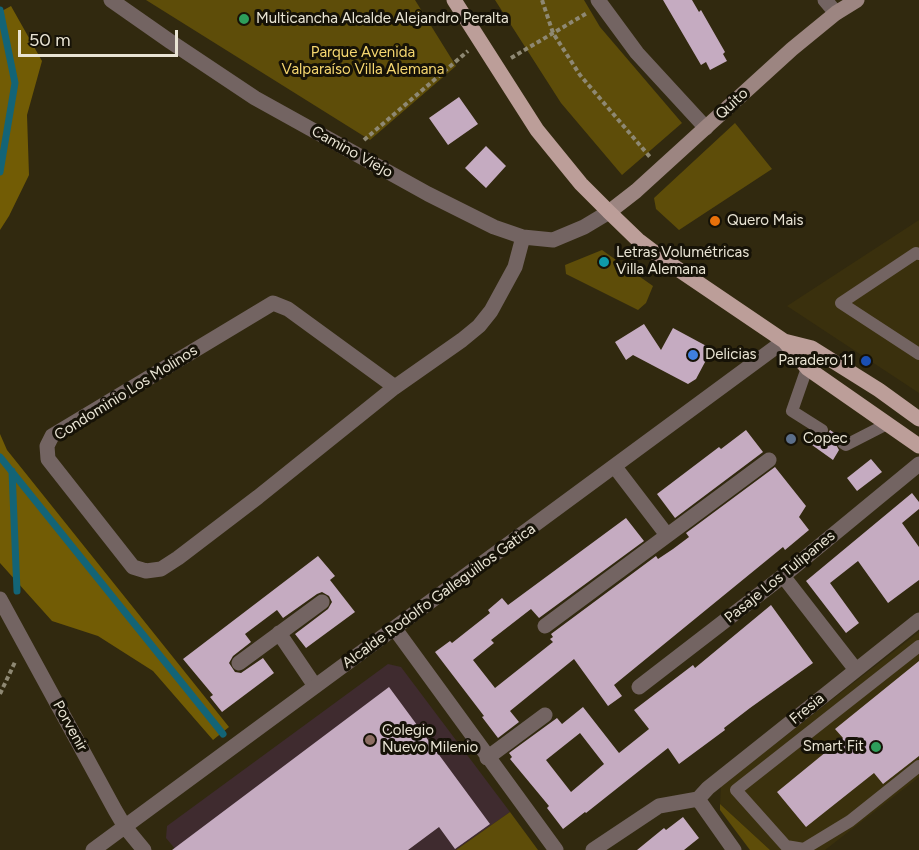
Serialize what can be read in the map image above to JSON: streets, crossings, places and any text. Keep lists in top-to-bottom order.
{
  "streets": {
    "main road": ["Quito"],
    "street": [
      "Camino Viejo",
      "Condominio Los Molinos",
      "Pasaje Los Tulipanes",
      "Alcalde Rodolfo Galleguillos Gatica",
      "Fresia",
      "Porvenir"
    ]
  },
  "crossings": [
    ["Quito", "Camino Viejo"],
    ["Camino Viejo", "Condominio Los Molinos"],
    ["Alcalde Rodolfo Galleguillos Gatica", "Porvenir"]
  ],
  "parks": ["Parque Avenida Valparaíso Villa Alemana"],
  "places": [
    "Multicancha Alcalde Alejandro Peralta",
    "Quero Mais",
    "Letras Volumétricas Villa Alemana",
    "Delicias",
    "Paradero 11",
    "Copec",
    "Colegio Nuevo Milenio",
    "Smart Fit"
  ],
  "scale_bar": "50 m"
}
